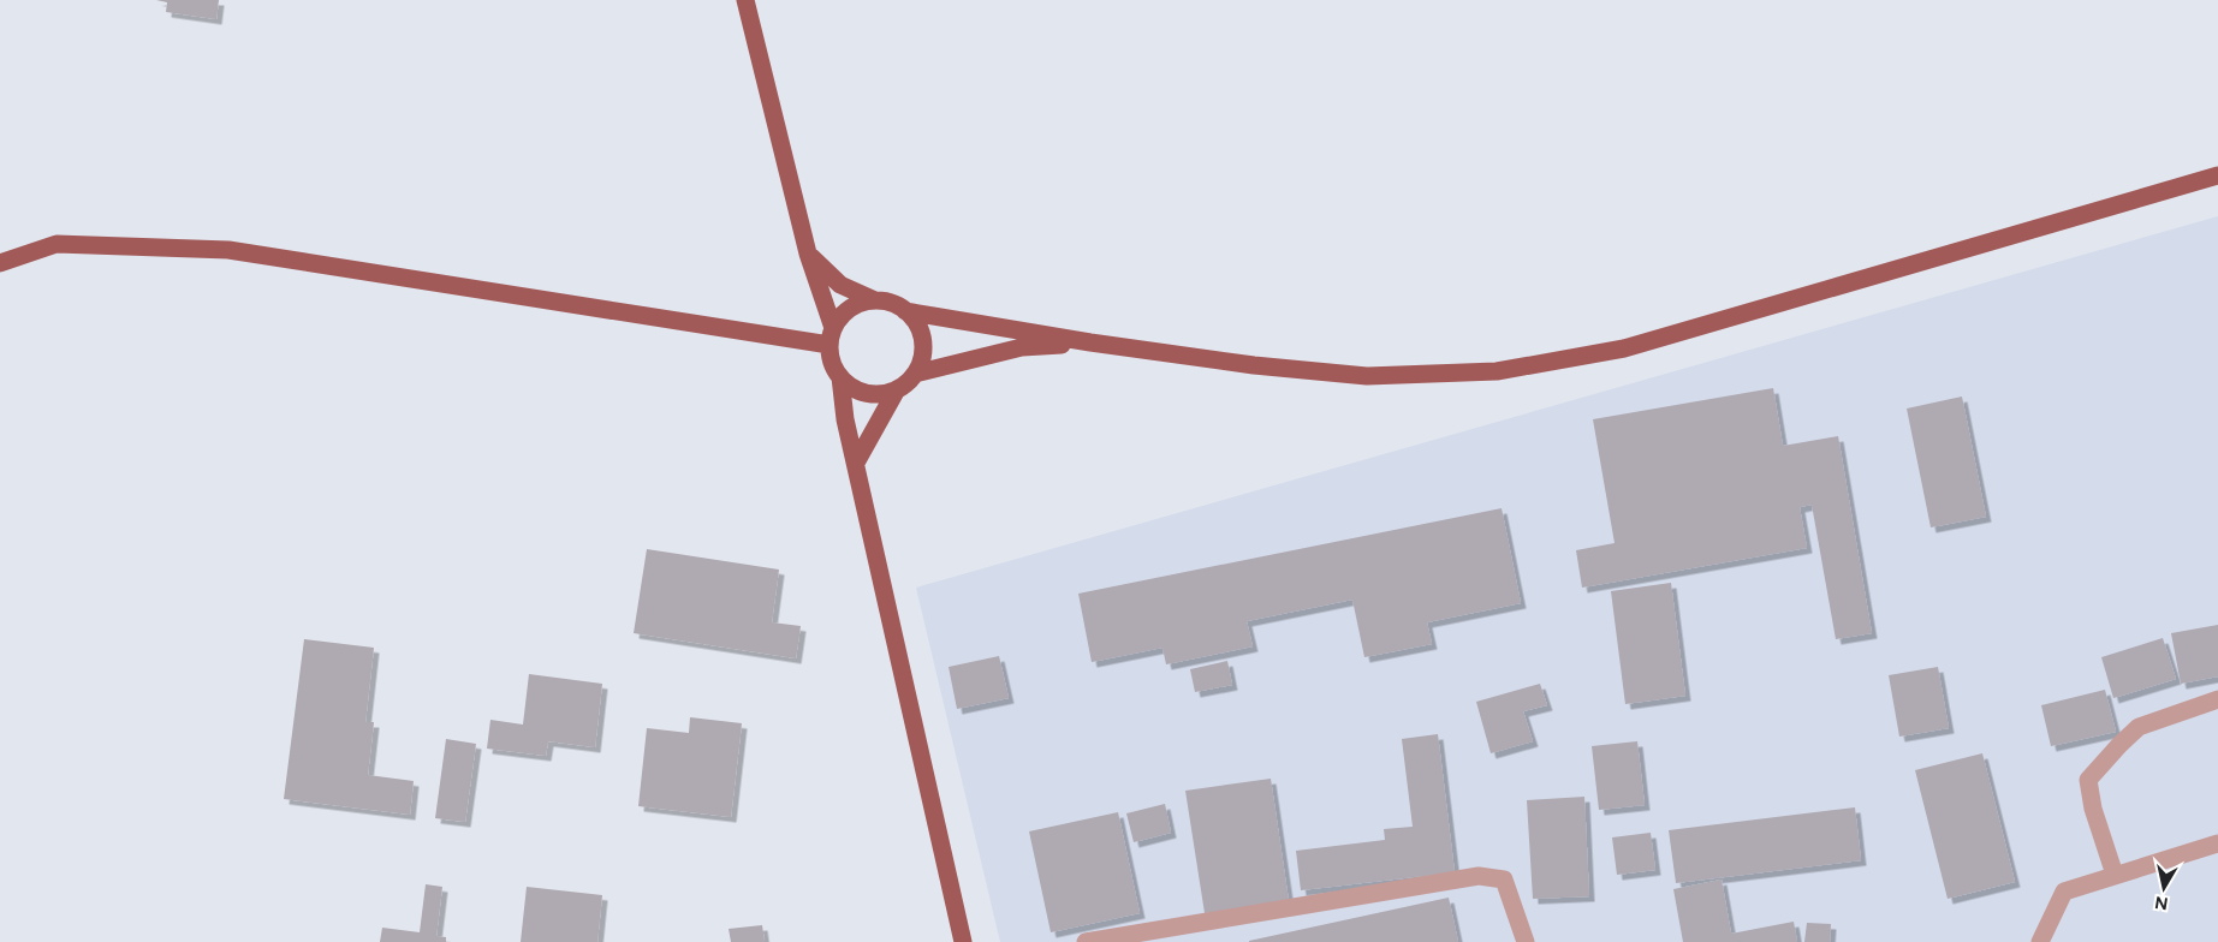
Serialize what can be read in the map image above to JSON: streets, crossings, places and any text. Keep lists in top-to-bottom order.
{
  "north": "bottom"
}
